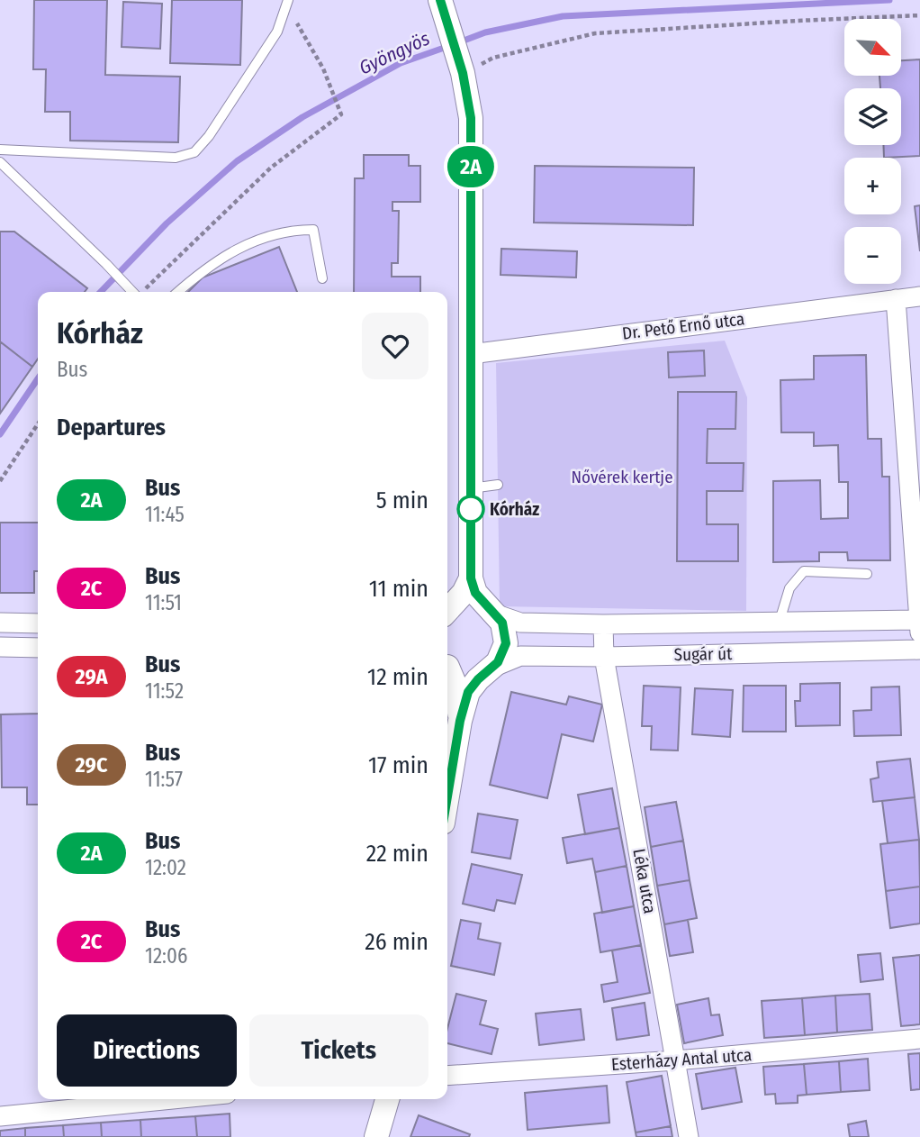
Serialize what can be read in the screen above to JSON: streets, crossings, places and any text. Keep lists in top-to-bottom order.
{
  "streets": {
    "street": [
      "Dr. Pető Ernő utca",
      "Sugár út",
      "Léka utca",
      "Esterházy Antal utca"
    ]
  },
  "crossings": [
    ["Sugár út", "Léka utca"],
    ["Léka utca", "Esterházy Antal utca"]
  ],
  "water": ["Gyöngyös"],
  "parks": ["Nővérek kertje"],
  "places": ["Kórház"],
  "lines": ["bus line 2A"],
  "north": "bottom right",
  "page": {
    "on_map": "2A",
    "map_buttons": ["+", "−"],
    "heading": [
      ["Kórház", "Bus"],
      "Departures"
    ],
    "list": [
      {
        "mark": "2A",
        "name": "Bus",
        "note": "11:45",
        "value": "5 min"
      },
      {
        "mark": "2C",
        "name": "Bus",
        "note": "11:51",
        "value": "11 min"
      },
      {
        "mark": "29A",
        "name": "Bus",
        "note": "11:52",
        "value": "12 min"
      },
      {
        "mark": "29C",
        "name": "Bus",
        "note": "11:57",
        "value": "17 min"
      },
      {
        "mark": "2A",
        "name": "Bus",
        "note": "12:02",
        "value": "22 min"
      },
      {
        "mark": "2C",
        "name": "Bus",
        "note": "12:06",
        "value": "26 min"
      }
    ],
    "buttons": ["Directions", "Tickets"]
  }
}
